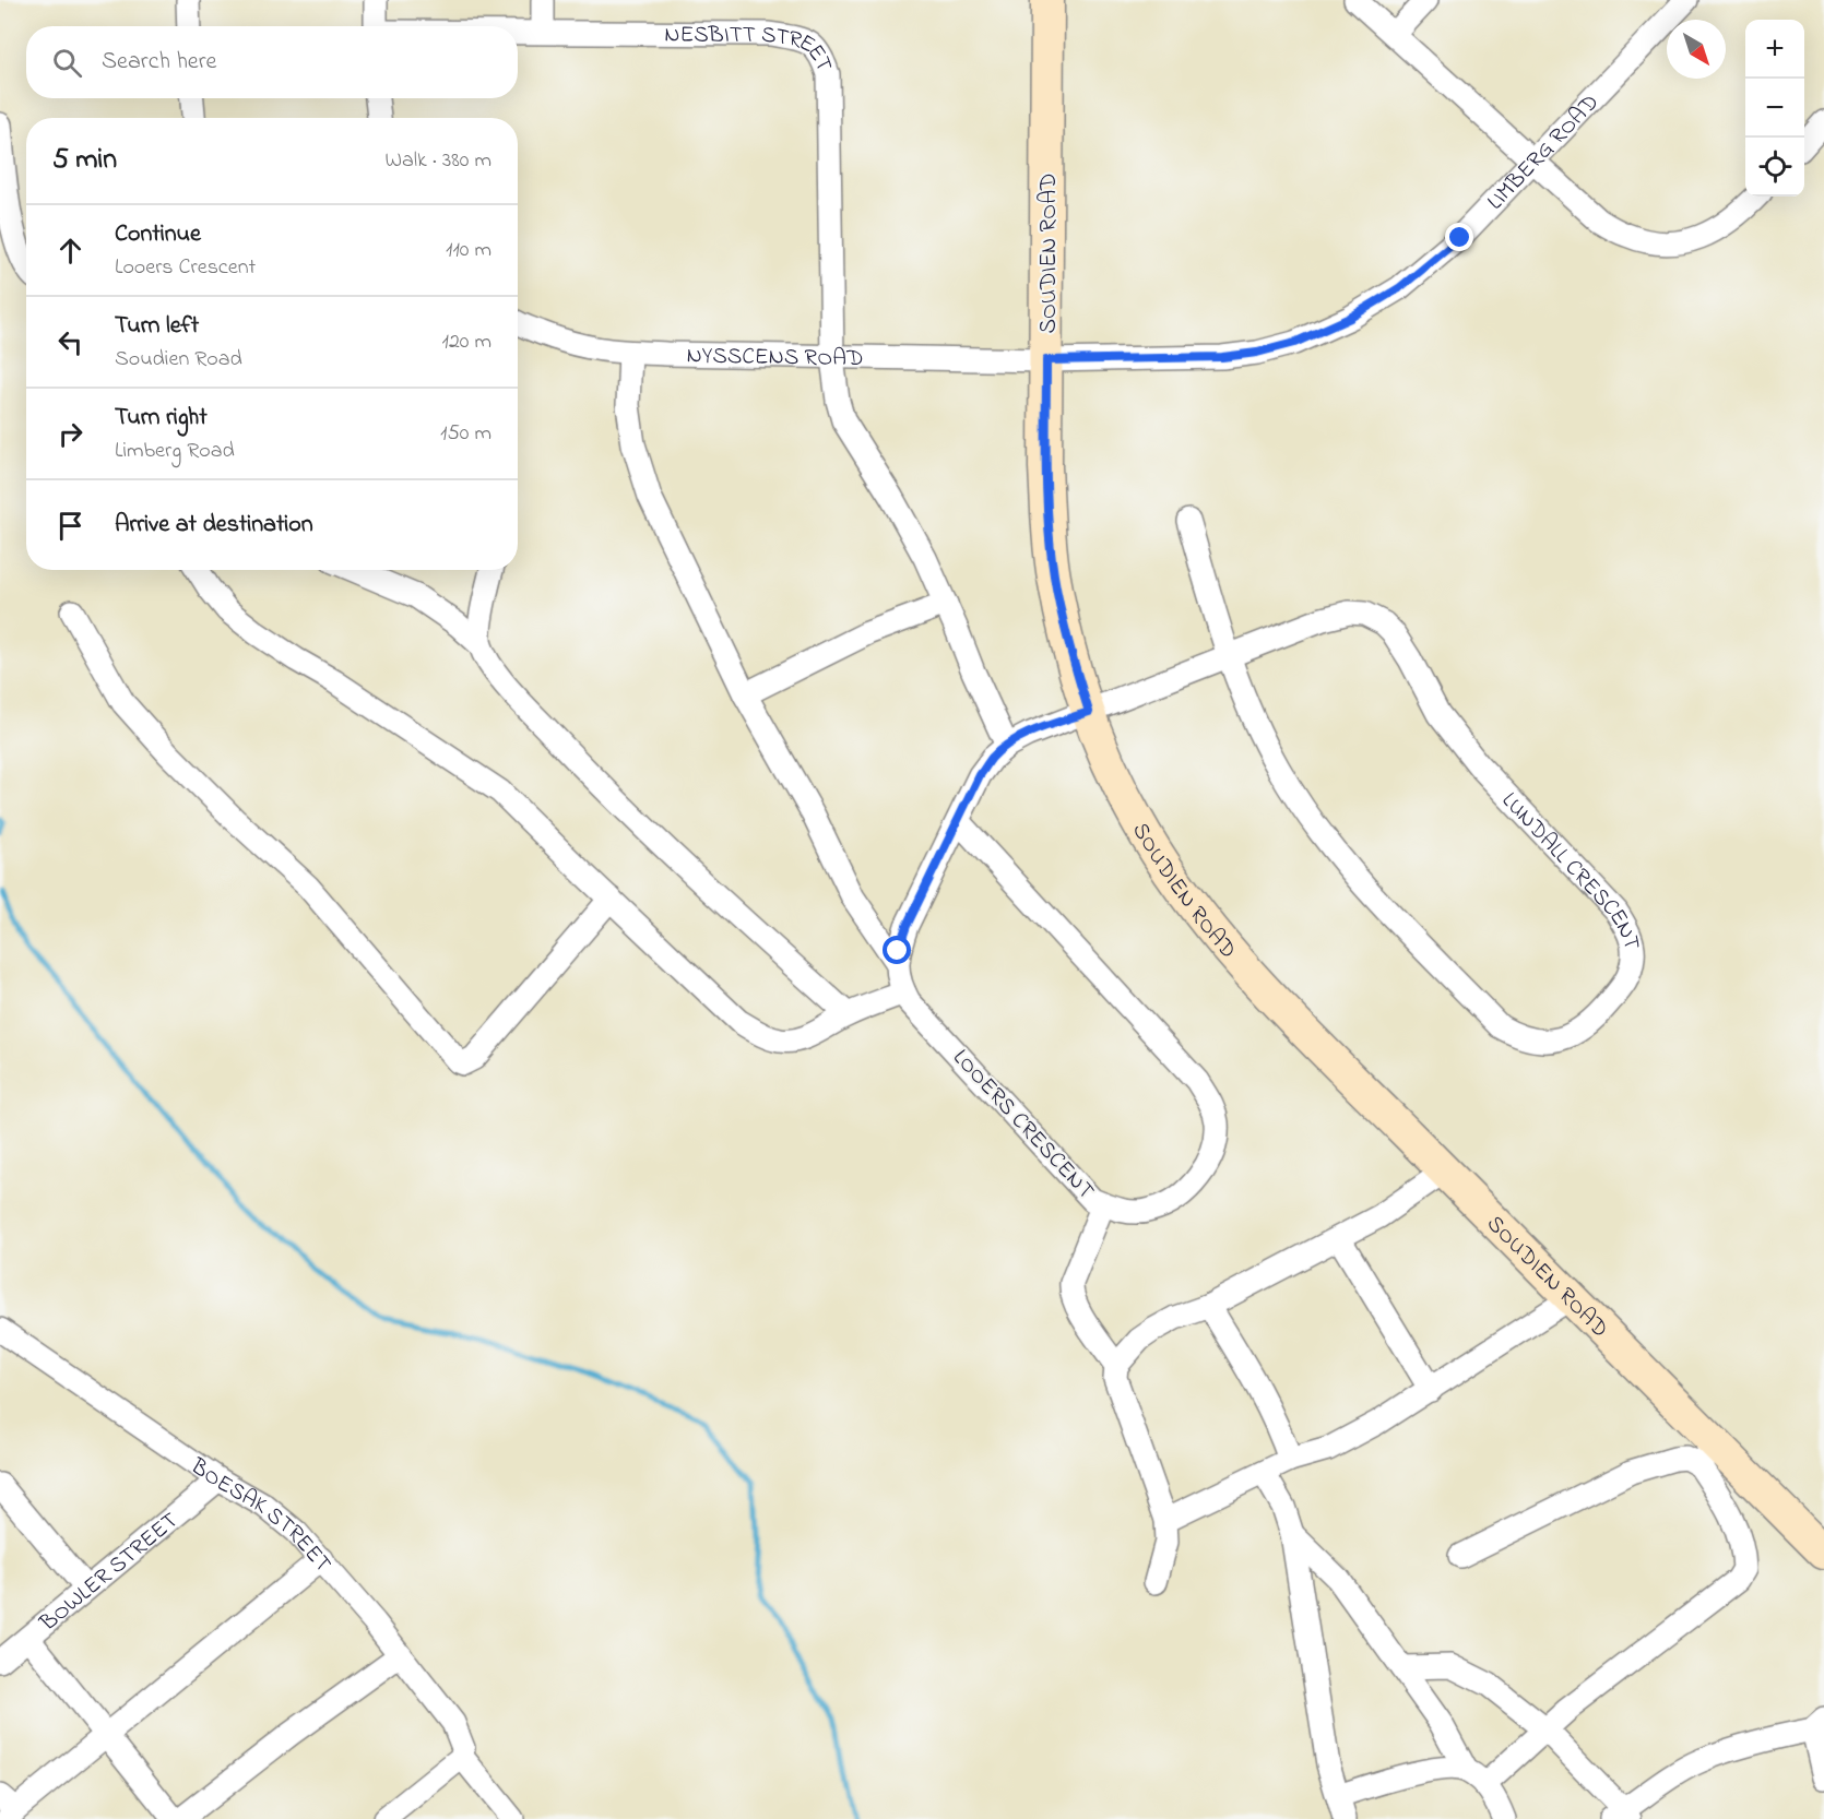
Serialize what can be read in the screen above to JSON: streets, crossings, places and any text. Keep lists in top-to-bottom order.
{
  "streets": {
    "street": [
      "NESBITT STREET",
      "LIMBERG ROAD",
      "SOUDIEN ROAD",
      "NYSSCENS ROAD",
      "LUNDALL CRESCENT",
      "LOOERS CRESCENT",
      "BOESAK STREET",
      "BOWLER STREET"
    ]
  },
  "crossings": [
    ["NESBITT STREET", "NYSSCENS ROAD"],
    ["NESBITT STREET", "LOOERS CRESCENT"],
    ["LIMBERG ROAD", "SOUDIEN ROAD"],
    ["LIMBERG ROAD", "NYSSCENS ROAD"],
    ["SOUDIEN ROAD", "NYSSCENS ROAD"],
    ["SOUDIEN ROAD", "LUNDALL CRESCENT"],
    ["SOUDIEN ROAD", "LOOERS CRESCENT"],
    ["LUNDALL CRESCENT", "LOOERS CRESCENT"],
    ["BOESAK STREET", "BOWLER STREET"]
  ],
  "north": "bottom right",
  "page": {
    "map_buttons": ["+", "−"],
    "search": "Search here",
    "heading": ["5 min", "Walk · 380 m"],
    "list": [
      ["Continue", "Looers Crescent", "110 m"],
      ["Turn left", "Soudien Road", "120 m"],
      ["Turn right", "Limberg Road", "150 m"],
      "Arrive at destination"
    ]
  }
}
